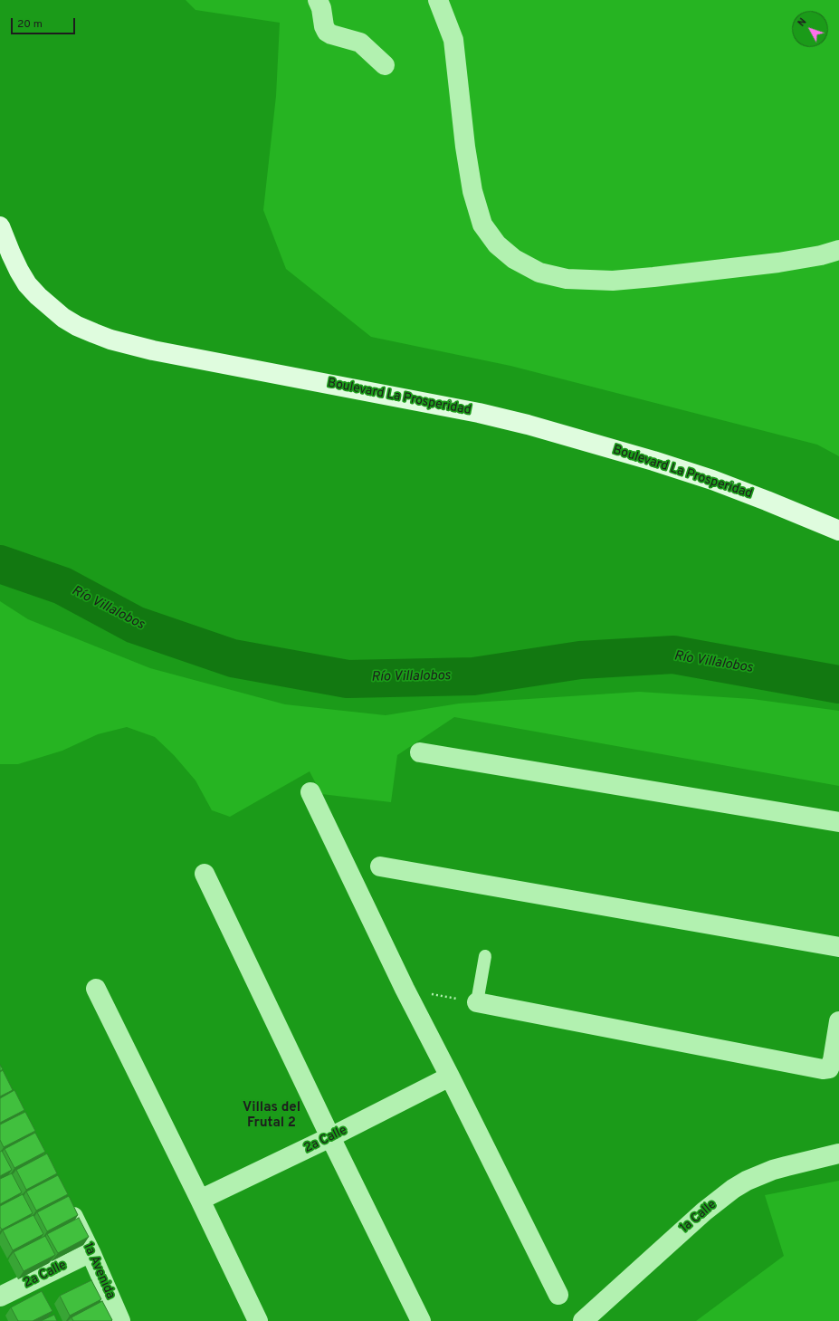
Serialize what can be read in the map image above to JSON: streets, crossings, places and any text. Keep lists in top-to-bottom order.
{
  "streets": {
    "main road": ["Boulevard La Prosperidad"],
    "street": ["2a Calle", "1a Calle", "1a Avenida"]
  },
  "crossings": [
    ["2a Calle", "1a Avenida"]
  ],
  "districts": ["Villas del Frutal 2"],
  "water": ["Río Villalobos"],
  "scale_bar": "20 m",
  "north": "top left"
}
